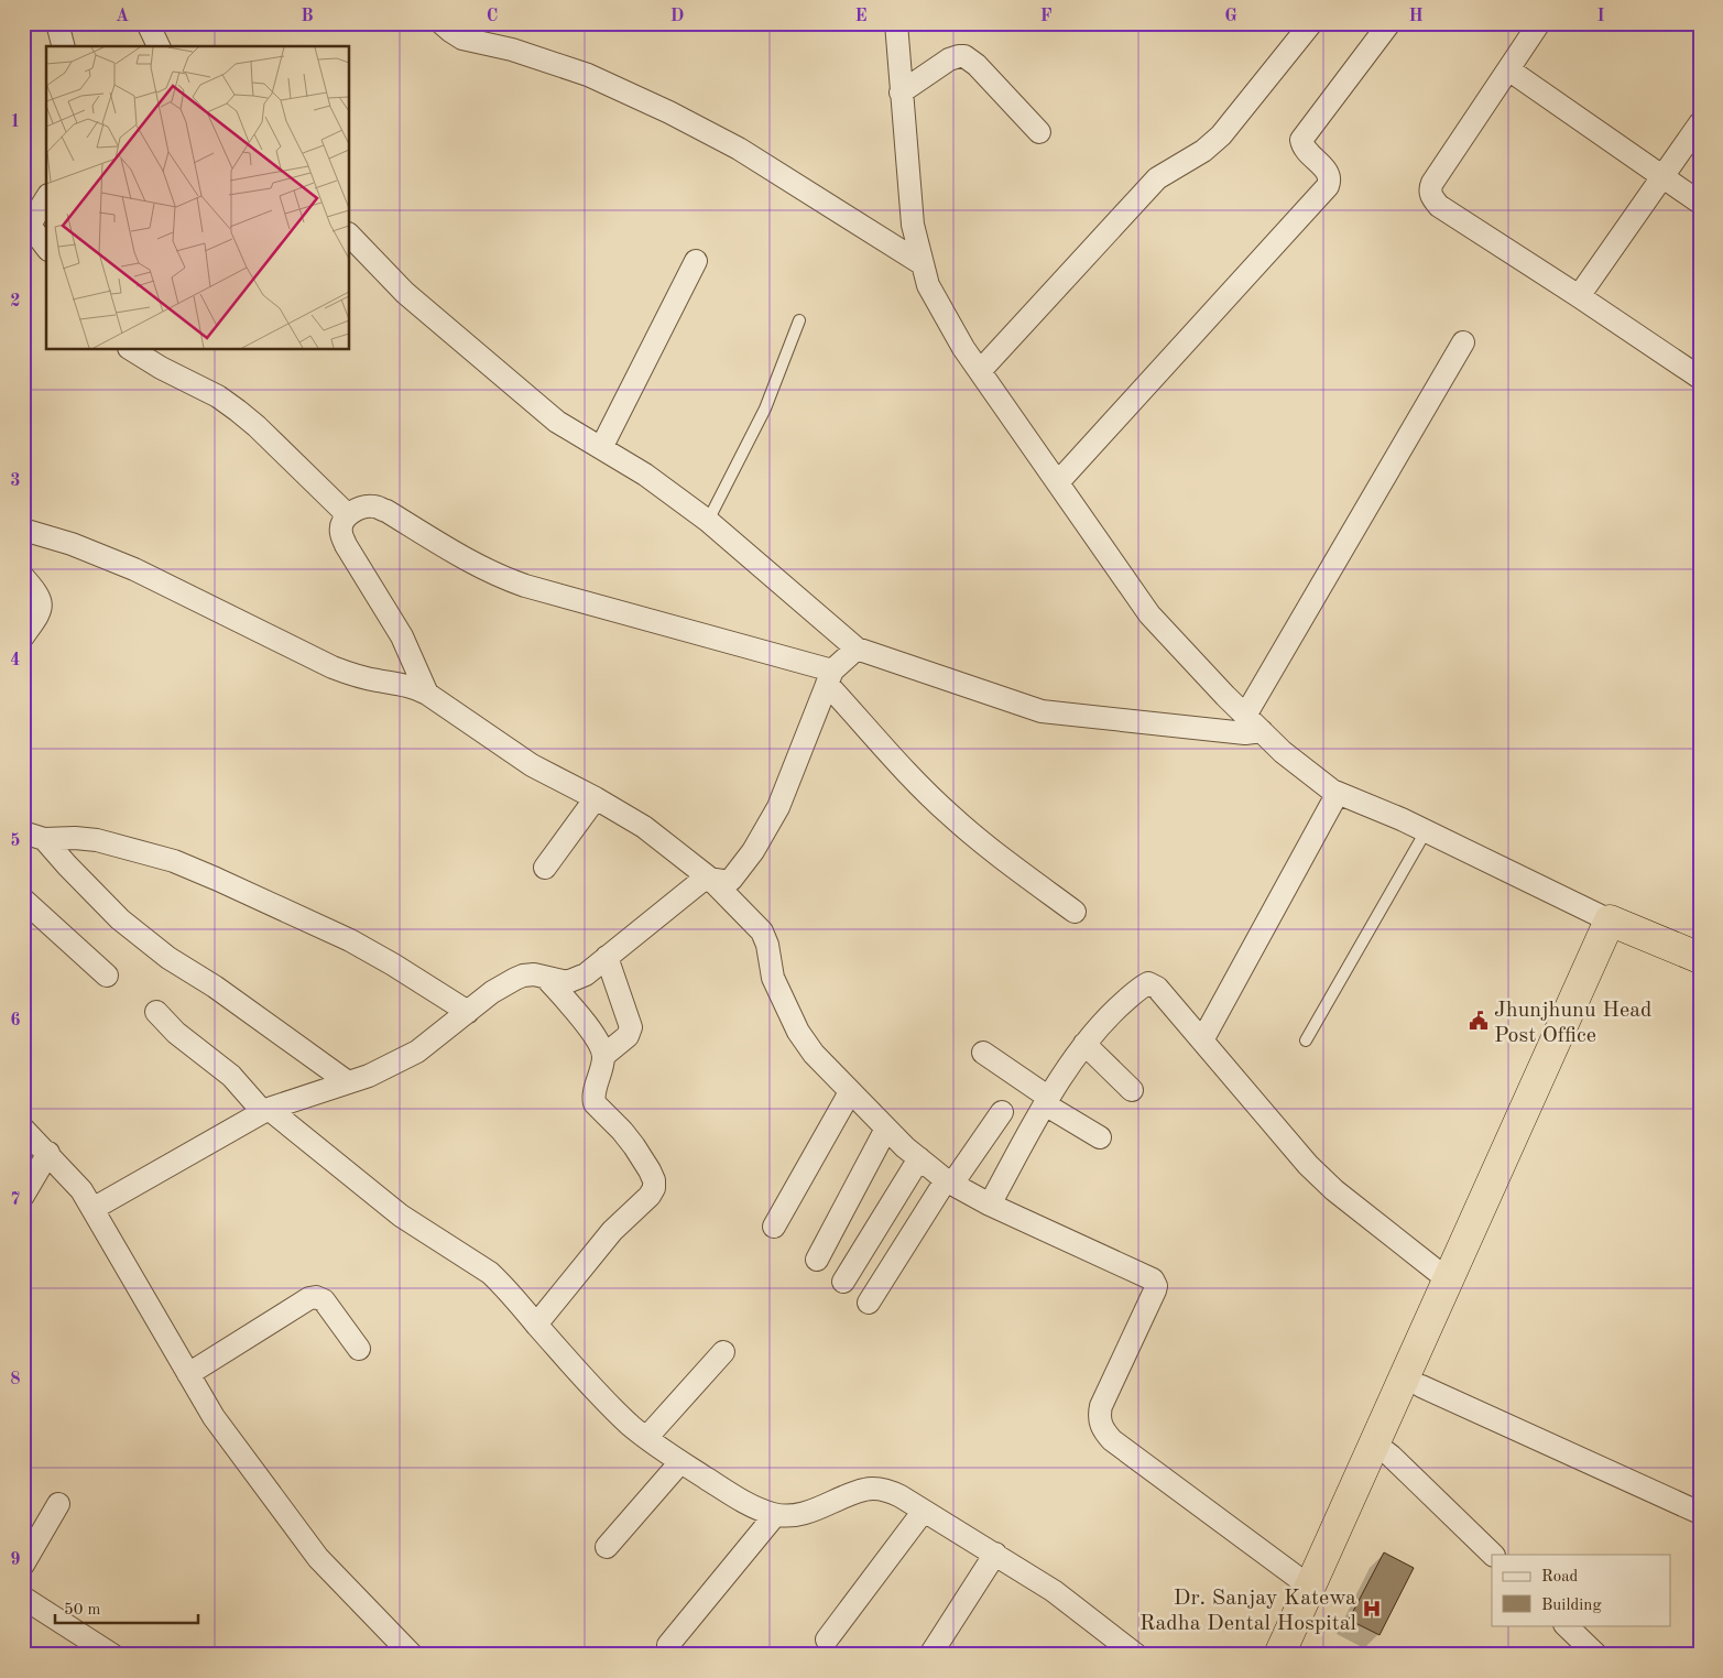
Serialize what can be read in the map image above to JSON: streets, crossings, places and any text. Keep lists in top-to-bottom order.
{
  "places": {
    "public building": ["Jhunjhunu Head Post Office"],
    "hospital": ["Dr. Sanjay Katewa Radha Dental Hospital"]
  },
  "legend": ["Road", "Building"],
  "scale_bar": "50 m",
  "grid": {
    "columns": [
      "A",
      "B",
      "C",
      "D",
      "E",
      "F",
      "G",
      "H",
      "I"
    ],
    "rows": [
      "1",
      "2",
      "3",
      "4",
      "5",
      "6",
      "7",
      "8",
      "9"
    ]
  }
}
